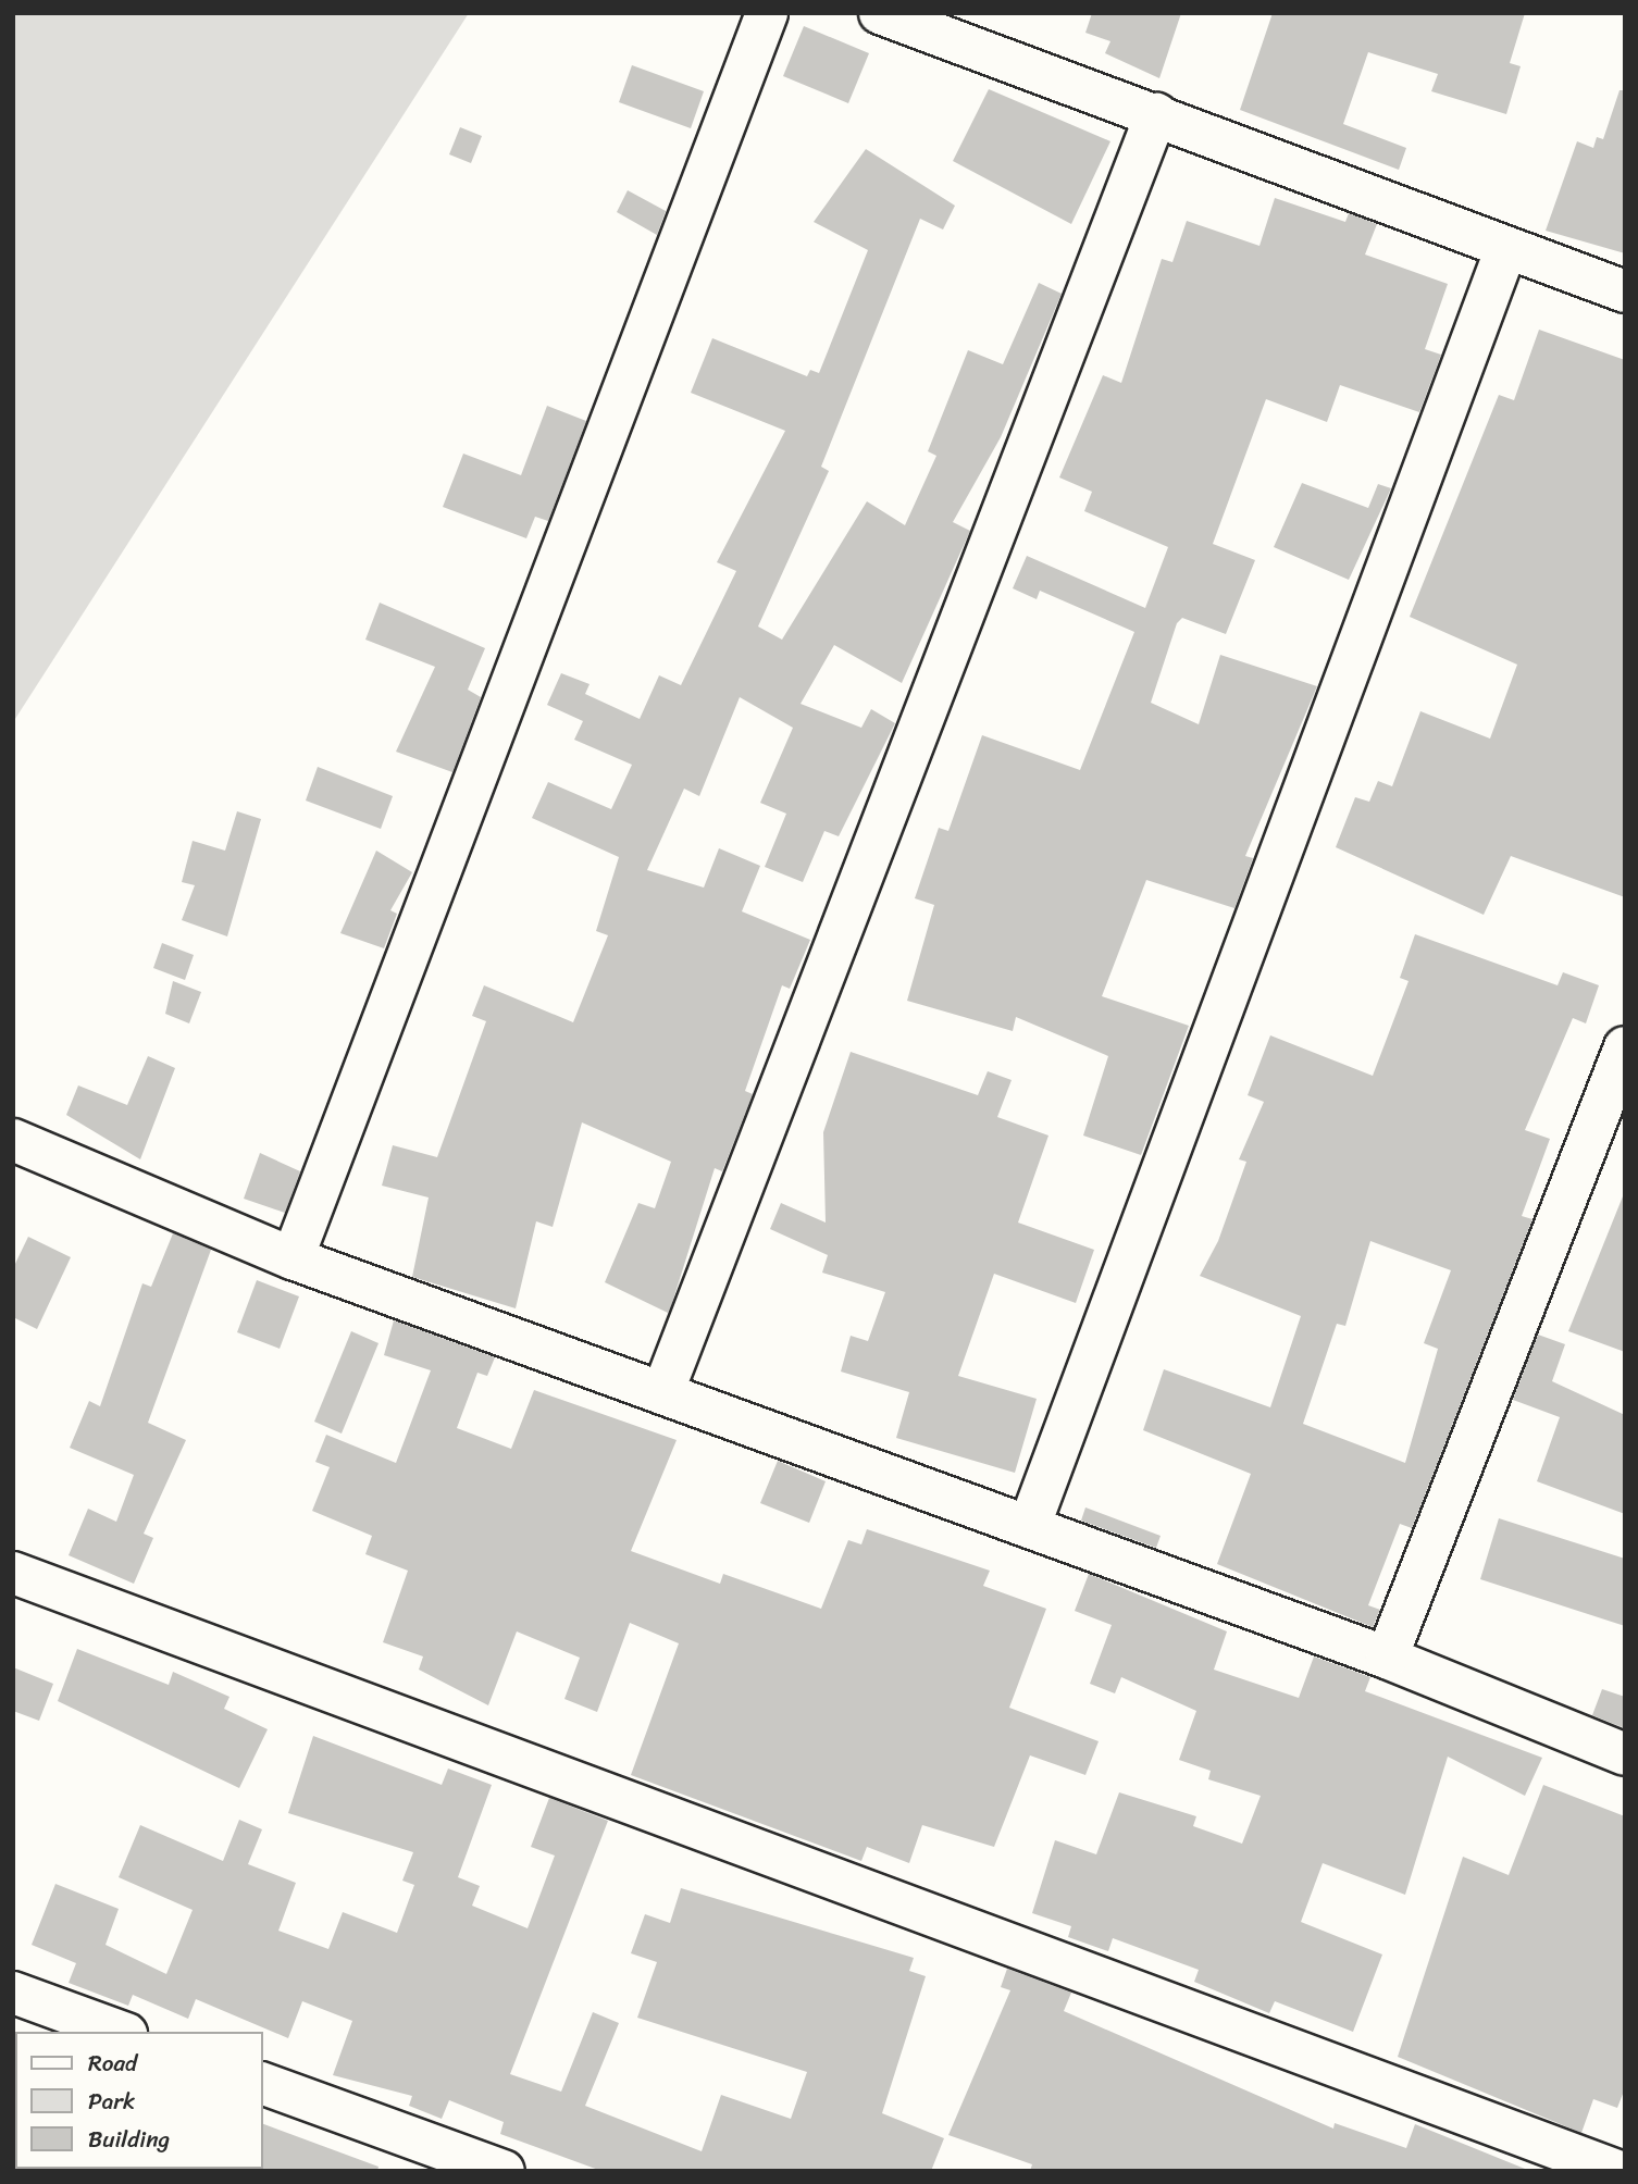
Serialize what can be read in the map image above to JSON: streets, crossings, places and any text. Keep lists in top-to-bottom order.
{
  "legend": ["Road", "Park", "Building"]
}
